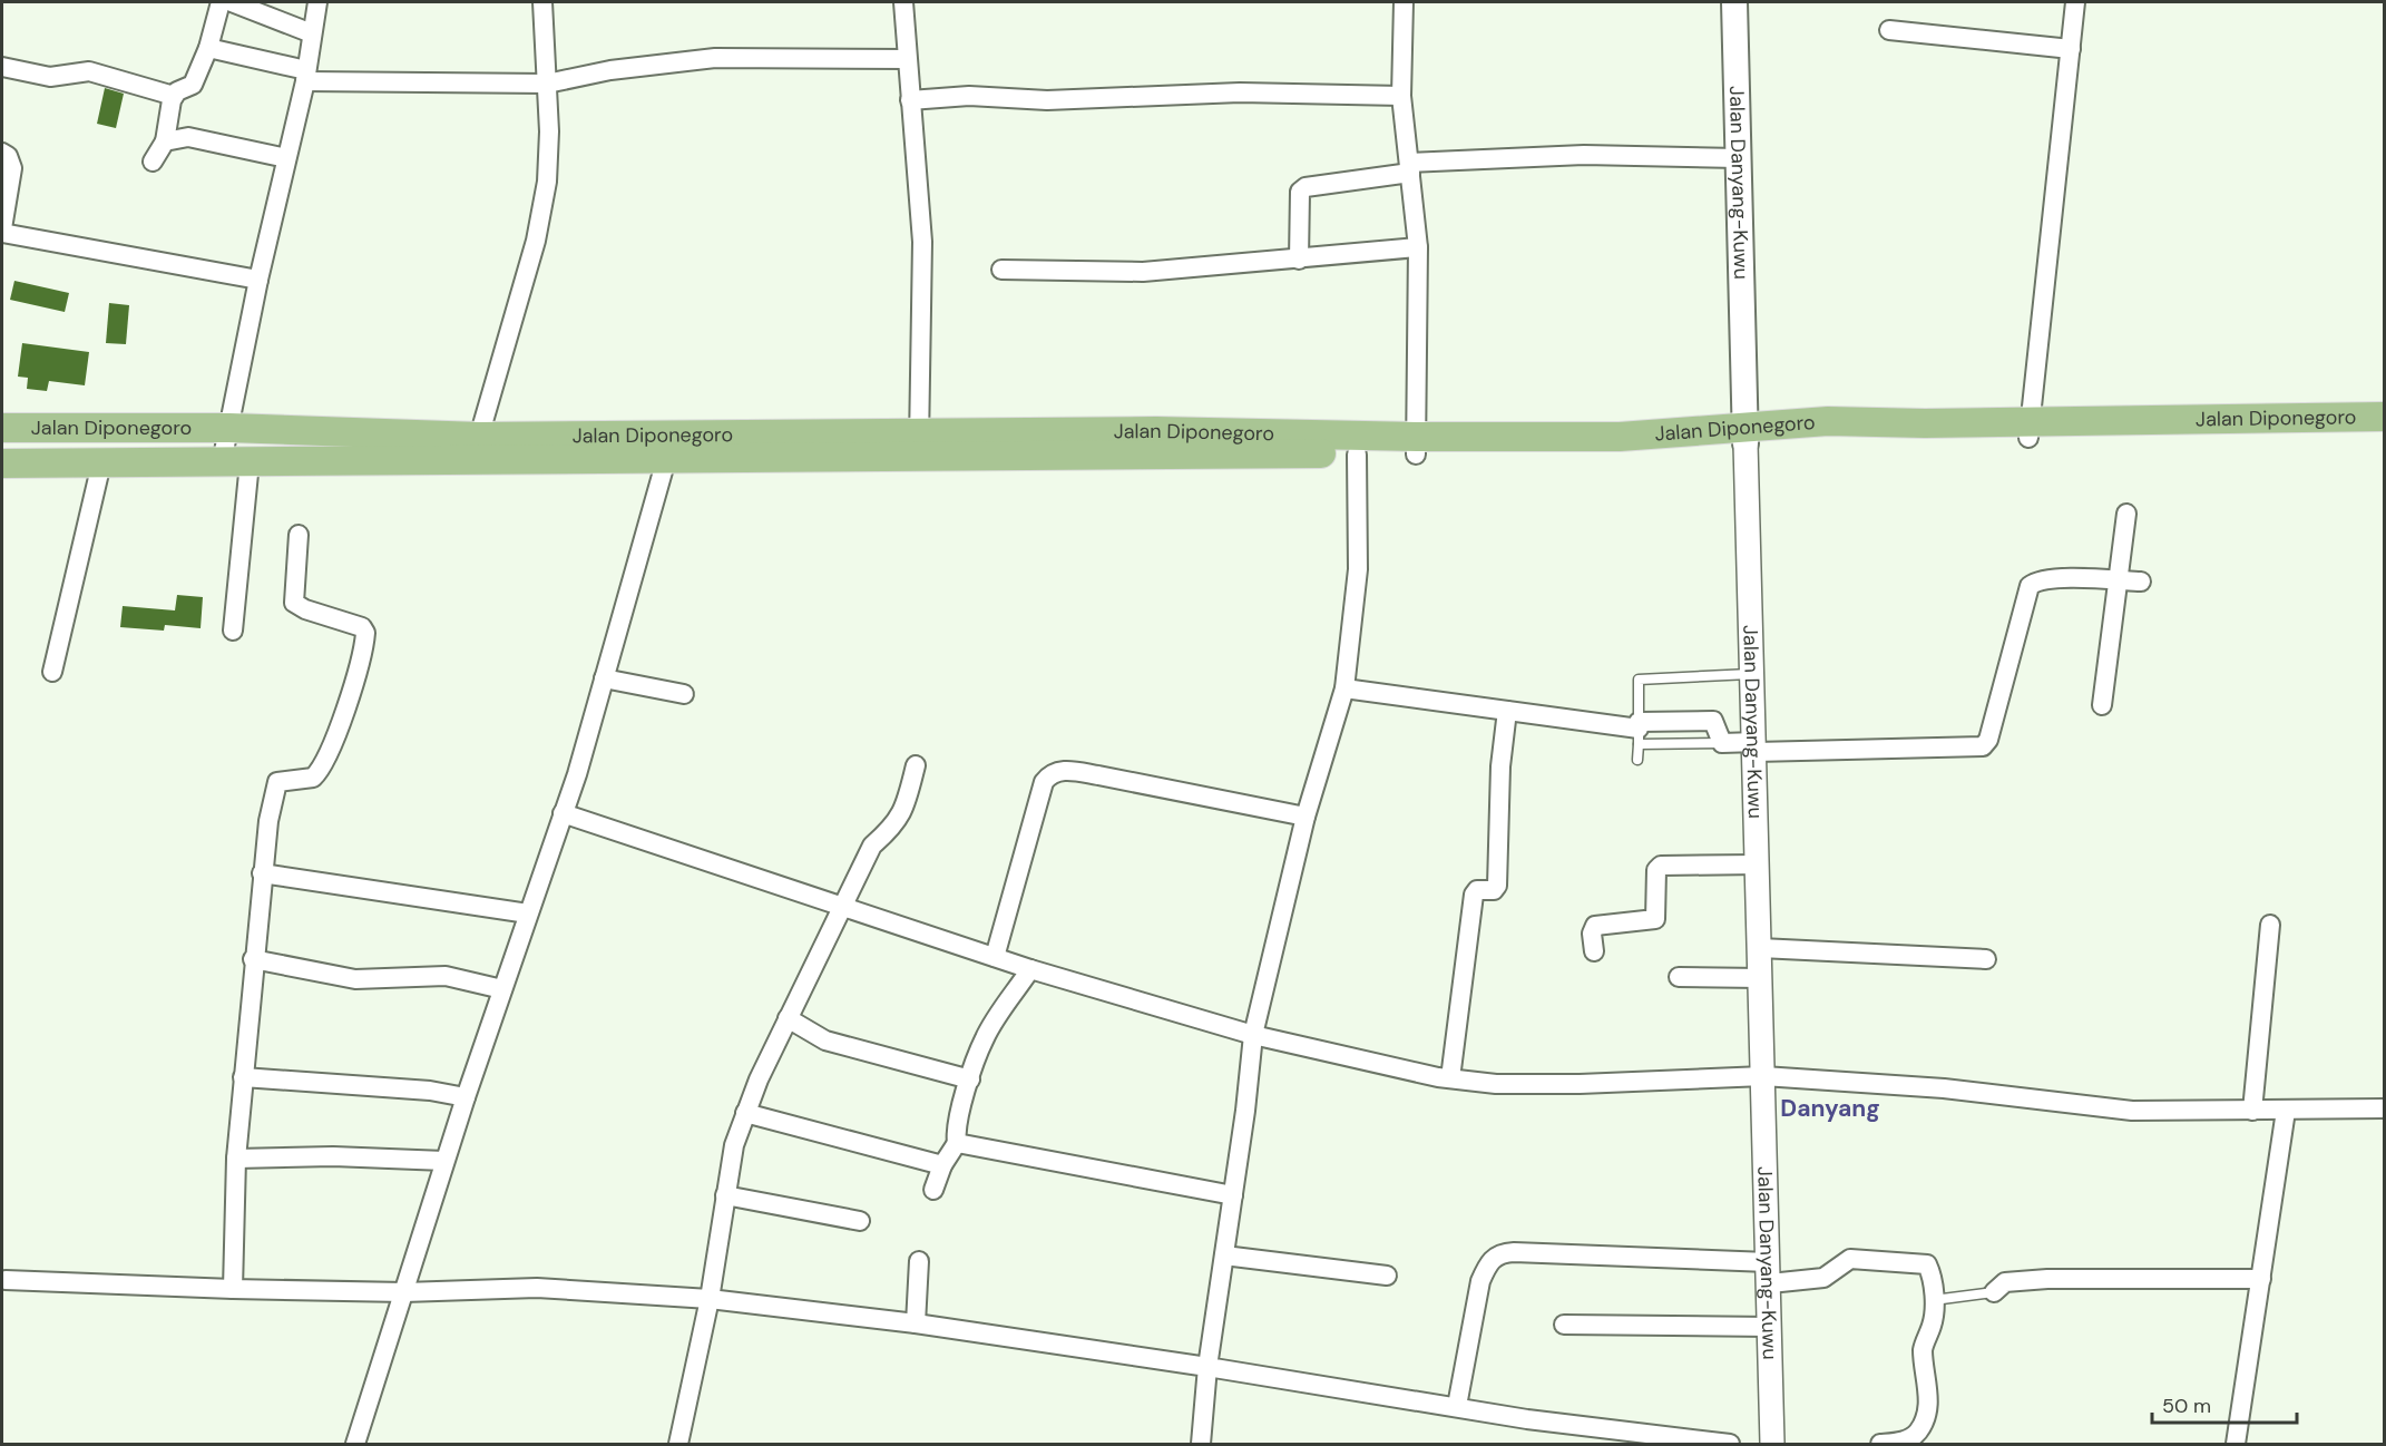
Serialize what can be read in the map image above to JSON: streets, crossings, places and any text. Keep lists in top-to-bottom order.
{
  "streets": {
    "main road": ["Jalan Danyang-Kuwu", "Jalan Diponegoro"]
  },
  "crossings": [
    ["Jalan Danyang-Kuwu", "Jalan Diponegoro"]
  ],
  "districts": ["Danyang"],
  "scale_bar": "50 m"
}
